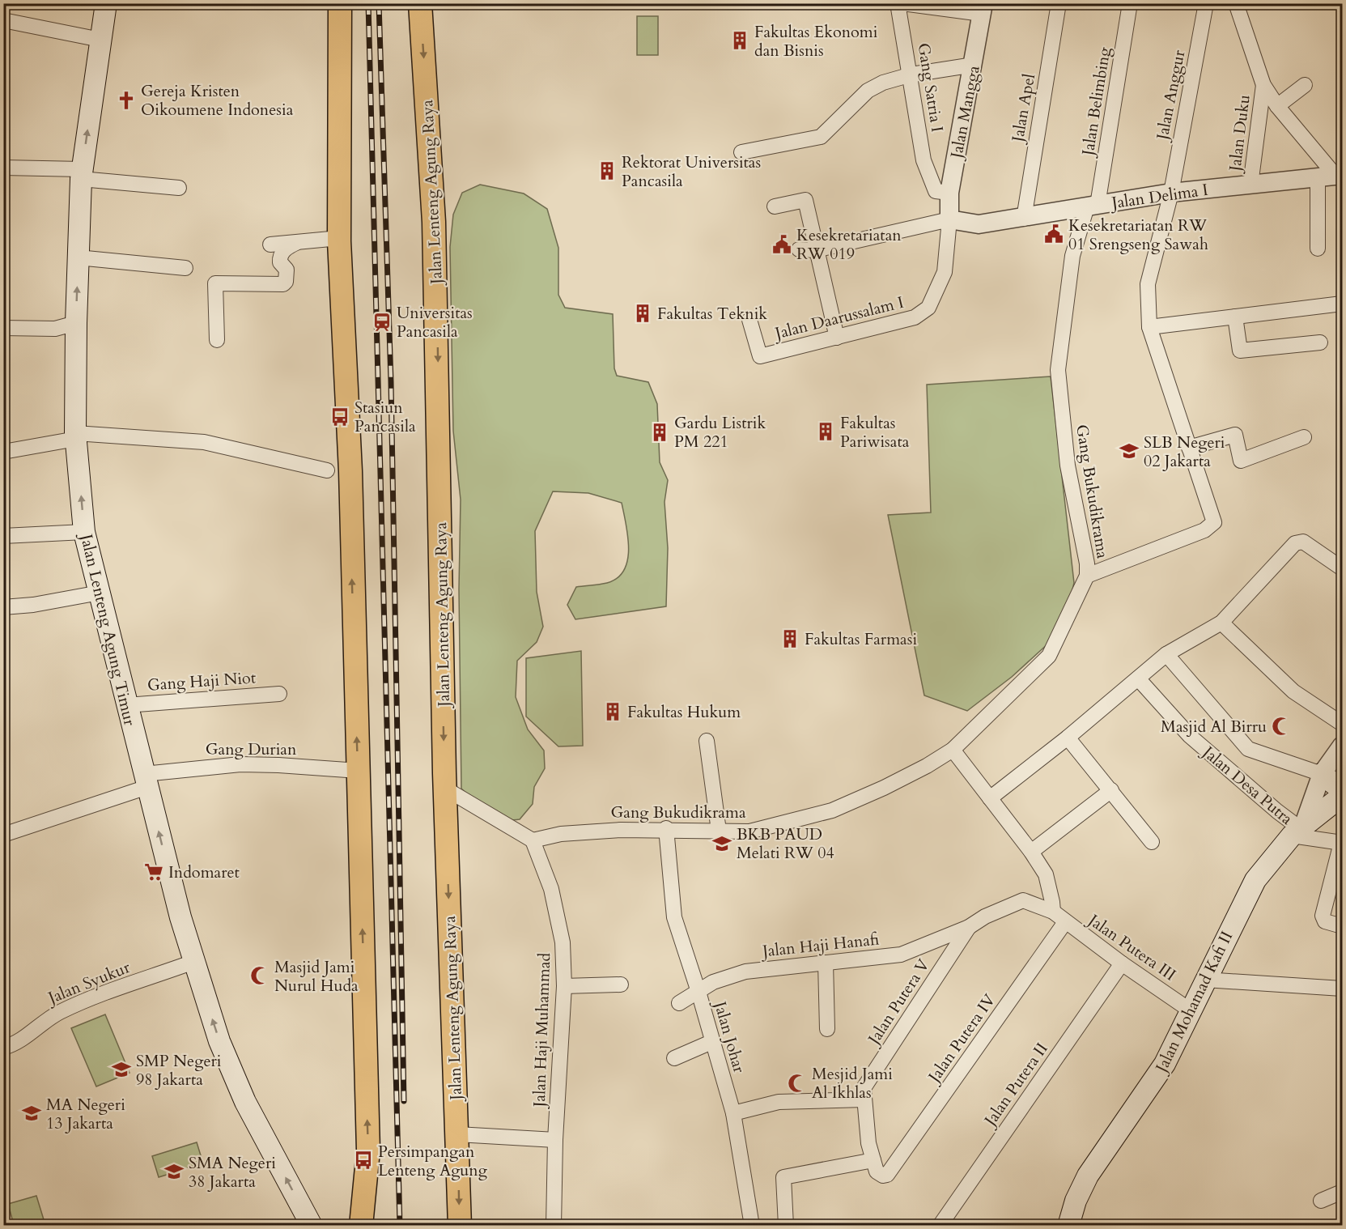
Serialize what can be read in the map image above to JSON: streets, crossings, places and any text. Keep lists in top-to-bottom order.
{
  "streets": {
    "main road": ["Jalan Lenteng Agung Raya", "Jalan Lenteng Agung Timur", "Jalan Mohamad Kafi II"],
    "street": [
      "Gang Satria I",
      "Jalan Anggur",
      "Jalan Belimbing",
      "Jalan Apel",
      "Jalan Mangga",
      "Jalan Duku",
      "Jalan Delima I",
      "Jalan Daarussalam I",
      "Gang Bukudikrama",
      "Gang Haji Niot",
      "Gang Durian",
      "Jalan Desa Putra",
      "Jalan Haji Hanafi",
      "Jalan Putera III",
      "Jalan Syukur",
      "Jalan Putera V",
      "Jalan Haji Muhammad",
      "Jalan Johar",
      "Jalan Putera IV",
      "Jalan Putera II"
    ]
  },
  "crossings": [
    ["Gang Satria I", "Jalan Mangga"],
    ["Jalan Anggur", "Jalan Delima I"],
    ["Jalan Anggur", "Gang Bukudikrama"],
    ["Jalan Belimbing", "Jalan Delima I"],
    ["Jalan Belimbing", "Gang Bukudikrama"],
    ["Jalan Apel", "Jalan Delima I"],
    ["Jalan Mangga", "Jalan Delima I"],
    ["Jalan Mangga", "Jalan Daarussalam I"],
    ["Jalan Duku", "Jalan Delima I"],
    ["Jalan Delima I", "Jalan Daarussalam I"],
    ["Jalan Delima I", "Gang Bukudikrama"],
    ["Gang Bukudikrama", "Jalan Haji Muhammad"],
    ["Gang Bukudikrama", "Jalan Johar"],
    ["Jalan Lenteng Agung Timur", "Gang Haji Niot"],
    ["Jalan Lenteng Agung Timur", "Gang Durian"],
    ["Jalan Lenteng Agung Timur", "Jalan Syukur"],
    ["Jalan Desa Putra", "Jalan Mohamad Kafi II"],
    ["Jalan Haji Hanafi", "Jalan Putera III"],
    ["Jalan Haji Hanafi", "Jalan Putera V"],
    ["Jalan Haji Hanafi", "Jalan Johar"],
    ["Jalan Putera III", "Jalan Putera V"],
    ["Jalan Putera III", "Jalan Mohamad Kafi II"],
    ["Jalan Putera III", "Jalan Putera IV"],
    ["Jalan Putera III", "Jalan Putera II"],
    ["Jalan Putera V", "Jalan Putera IV"]
  ],
  "places": {
    "building": [
      "Fakultas Ekonomi dan Bisnis",
      "Rektorat Universitas Pancasila",
      "Fakultas Teknik",
      "Fakultas Pariwisata",
      "Gardu Listrik PM 221",
      "Fakultas Farmasi",
      "Fakultas Hukum"
    ],
    "church": ["Gereja Kristen Oikoumene Indonesia"],
    "public building": ["Kesekretariatan RW 01 Srengseng Sawah", "Kesekretariatan RW 019"],
    "station": ["Universitas Pancasila"],
    "bus stop": ["Stasiun Pancasila", "Persimpangan Lenteng Agung"],
    "school or university": [
      "SLB Negeri 02 Jakarta",
      "BKB PAUD Melati RW 04",
      "SMP Negeri 98 Jakarta",
      "MA Negeri 13 Jakarta",
      "SMA Negeri 38 Jakarta"
    ],
    "mosque": ["Masjid Al Birru", "Masjid Jami Nurul Huda", "Mesjid Jami Al Ikhlas"],
    "supermarket": ["Indomaret"]
  }
}
